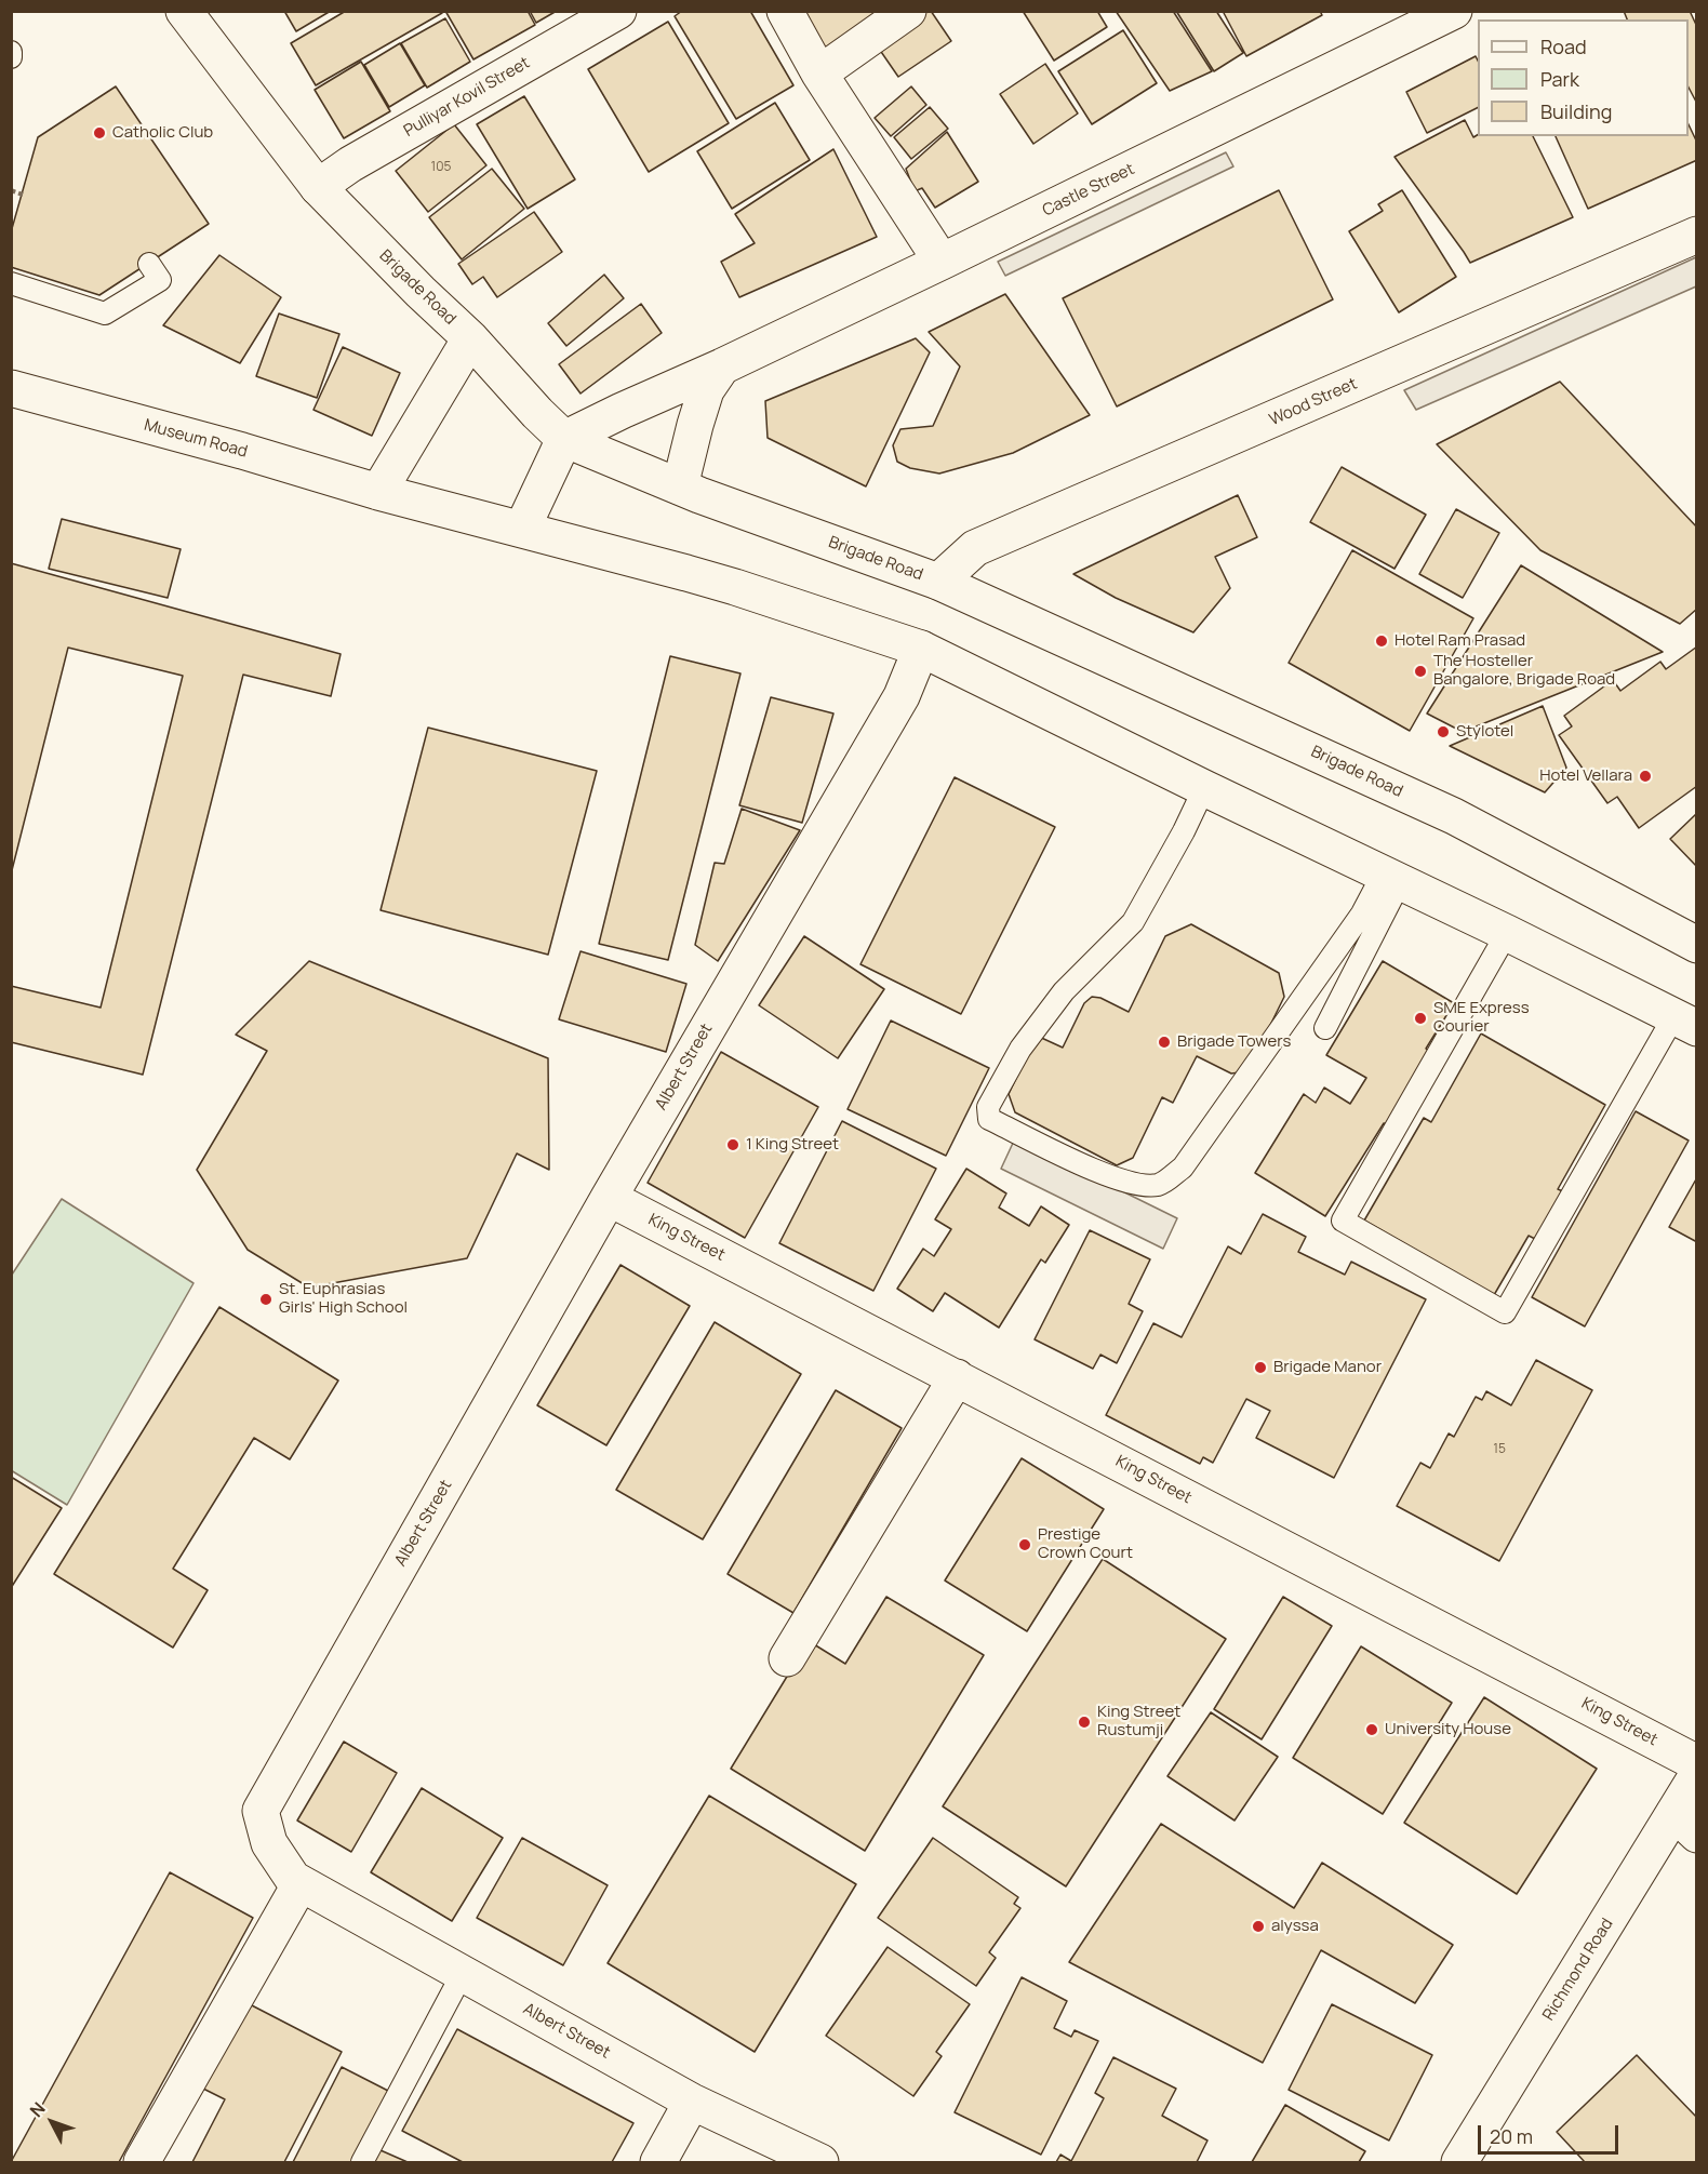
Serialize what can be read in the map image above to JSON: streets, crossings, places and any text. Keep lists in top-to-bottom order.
{
  "streets": {
    "street": [
      "Pulliyar Kovil Street",
      "Castle Street",
      "Brigade Road",
      "Wood Street",
      "Museum Road",
      "Albert Street",
      "King Street",
      "Richmond Road"
    ]
  },
  "crossings": [
    ["Pulliyar Kovil Street", "Brigade Road"],
    ["Castle Street", "Brigade Road"],
    ["Brigade Road", "Wood Street"],
    ["Albert Street", "King Street"]
  ],
  "places": [
    "Catholic Club",
    "Hotel Ram Prasad",
    "The Hosteller Bangalore, Brigade Road",
    "Stylotel",
    "Hotel Vellara",
    "SME Express Courier",
    "Brigade Towers",
    "1 King Street",
    "St. Euphrasias Girls' High School",
    "Brigade Manor",
    "Prestige Crown Court",
    "King Street Rustumji",
    "University House",
    "alyssa"
  ],
  "house_numbers": ["105", "15"],
  "legend": ["Road", "Park", "Building"],
  "scale_bar": "20 m",
  "north": "top left"
}
